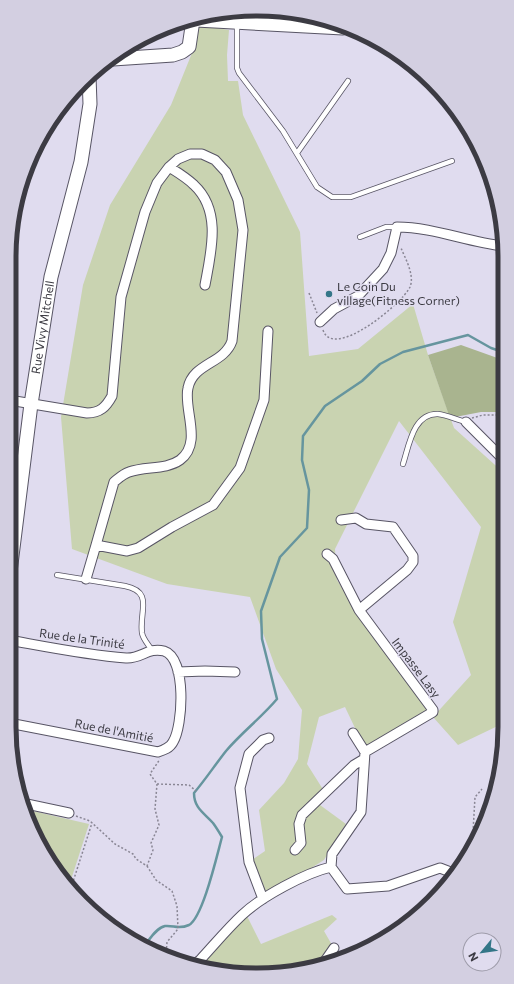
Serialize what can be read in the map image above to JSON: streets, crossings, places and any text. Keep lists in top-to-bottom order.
{
  "streets": {
    "street": [
      "Rue Vivy Mitchell",
      "Rue de la Trinité",
      "Impasse Lasy",
      "Rue de l'Amitié"
    ]
  },
  "crossings": [
    ["Rue de la Trinité", "Rue de l'Amitié"]
  ],
  "places": ["Le Coin Du village(Fitness Corner)"],
  "north": "bottom left"
}
